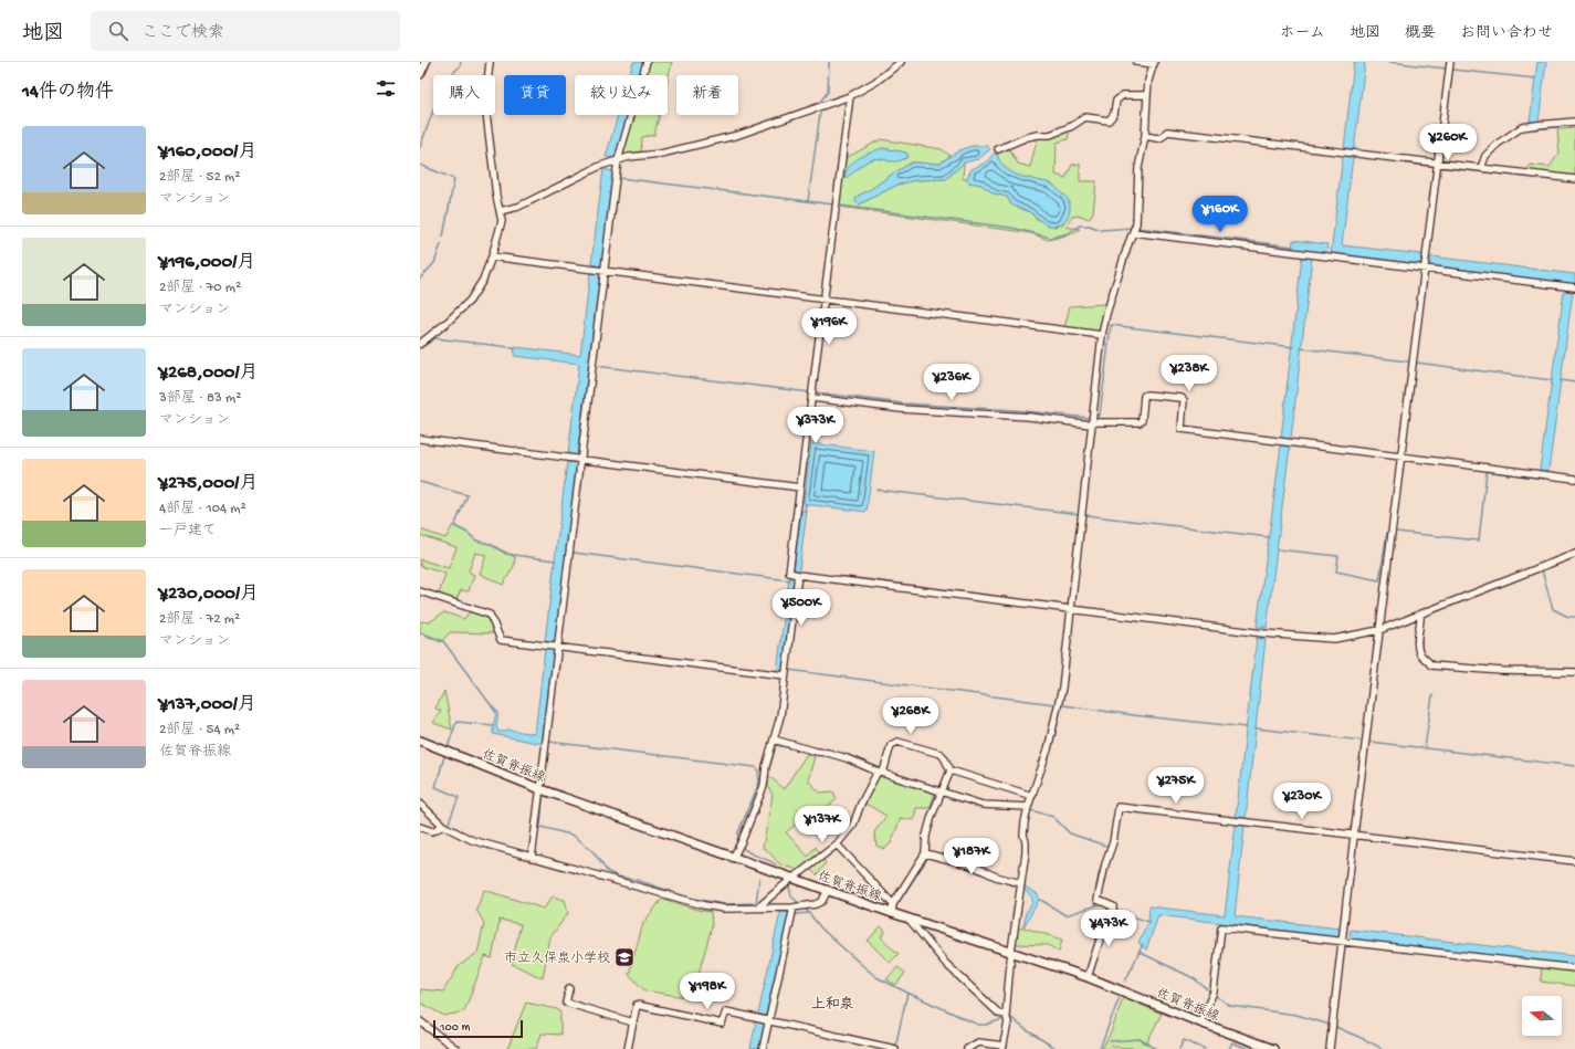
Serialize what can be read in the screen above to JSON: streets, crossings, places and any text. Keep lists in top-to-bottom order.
{
  "streets": {
    "main road": ["佐賀脊振線"]
  },
  "districts": ["上和泉"],
  "places": {
    "school or university": ["市立久保泉小学校"]
  },
  "scale_bar": "100 m",
  "north": "left",
  "page": {
    "header": "地図",
    "search": "ここで検索",
    "nav": [
      "ホーム",
      "地図",
      "概要",
      "お問い合わせ"
    ],
    "heading": "14件の物件",
    "chip": [
      "購入",
      "賃貸",
      "絞り込み",
      "新着"
    ],
    "list": [
      {
        "name": "¥160,000/月",
        "note": "2部屋 · 52 m² · マンション"
      },
      {
        "name": "¥196,000/月",
        "note": "2部屋 · 70 m² · マンション"
      },
      {
        "name": "¥268,000/月",
        "note": "3部屋 · 83 m² · マンション"
      },
      {
        "name": "¥275,000/月",
        "note": "4部屋 · 104 m² · 一戸建て"
      },
      {
        "name": "¥230,000/月",
        "note": "2部屋 · 72 m² · マンション"
      },
      {
        "name": "¥137,000/月",
        "note": "2部屋 · 54 m² · 佐賀脊振線"
      }
    ],
    "price": [
      "¥260K",
      "¥160K",
      "¥196K",
      "¥238K",
      "¥236K",
      "¥373K",
      "¥500K",
      "¥268K",
      "¥275K",
      "¥230K",
      "¥137K",
      "¥187K",
      "¥473K",
      "¥198K"
    ],
    "scale": "100 m"
  }
}
